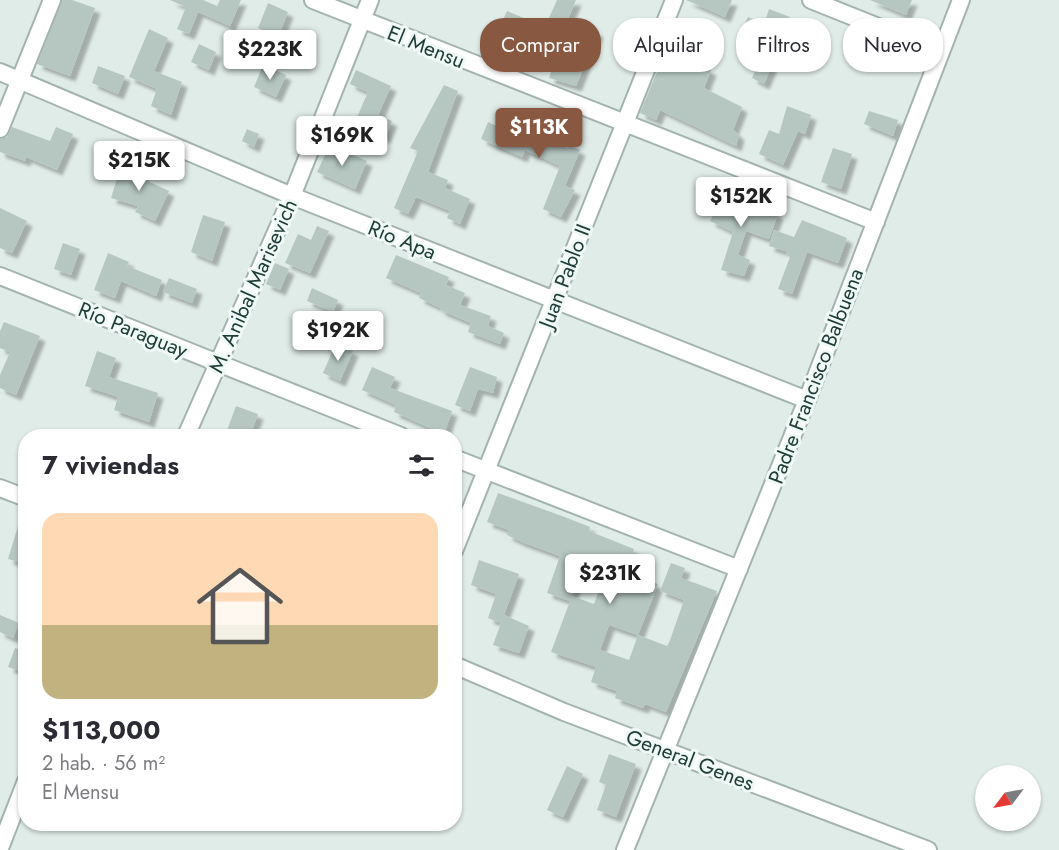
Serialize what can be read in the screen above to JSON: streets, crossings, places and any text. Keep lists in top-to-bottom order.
{
  "streets": {
    "street": [
      "El Mensu",
      "Río Apa",
      "Juan Pablo II",
      "M. Anibal Marisevich",
      "Río Paraguay",
      "Padre Francisco Balbuena",
      "General Genes"
    ]
  },
  "crossings": [
    ["El Mensu", "Juan Pablo II"],
    ["El Mensu", "M. Anibal Marisevich"],
    ["El Mensu", "Padre Francisco Balbuena"],
    ["Río Apa", "Juan Pablo II"],
    ["Río Apa", "M. Anibal Marisevich"],
    ["Río Apa", "Padre Francisco Balbuena"],
    ["M. Anibal Marisevich", "Río Paraguay"],
    ["Padre Francisco Balbuena", "General Genes"]
  ],
  "north": "bottom left",
  "page": {
    "chip": [
      "Comprar",
      "Alquilar",
      "Filtros",
      "Nuevo"
    ],
    "price": [
      "$223K",
      "$113K",
      "$169K",
      "$215K",
      "$152K",
      "$192K",
      "$231K"
    ],
    "heading": "7 viviendas",
    "list": [
      {
        "name": "$113,000",
        "note": "2 hab. · 56 m² · El Mensu"
      }
    ]
  }
}
